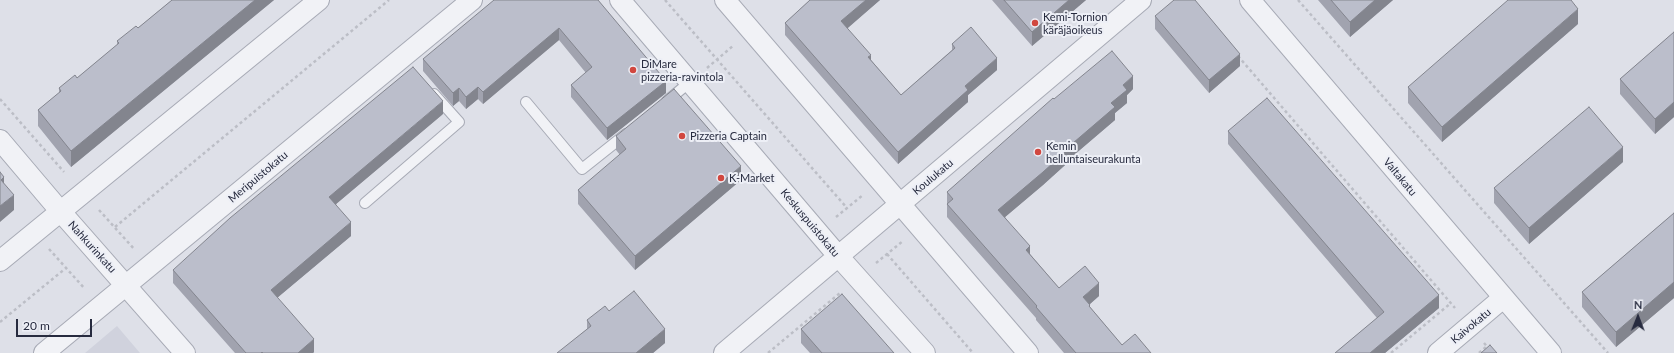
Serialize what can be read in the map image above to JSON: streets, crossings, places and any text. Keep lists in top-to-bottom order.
{
  "streets": {
    "street": [
      "Meripuistokatu",
      "Koulukatu",
      "Valtakatu",
      "Keskuspuistokatu",
      "Nahkurinkatu",
      "Kaivokatu"
    ]
  },
  "crossings": [
    ["Meripuistokatu", "Nahkurinkatu"],
    ["Koulukatu", "Keskuspuistokatu"],
    ["Valtakatu", "Kaivokatu"]
  ],
  "places": [
    "Kemi-Tornion käräjäoikeus",
    "DiMare pizzeria-ravintola",
    "Pizzeria Captain",
    "Kemin helluntaiseurakunta",
    "K-Market"
  ],
  "scale_bar": "20 m",
  "north": "top"
}
